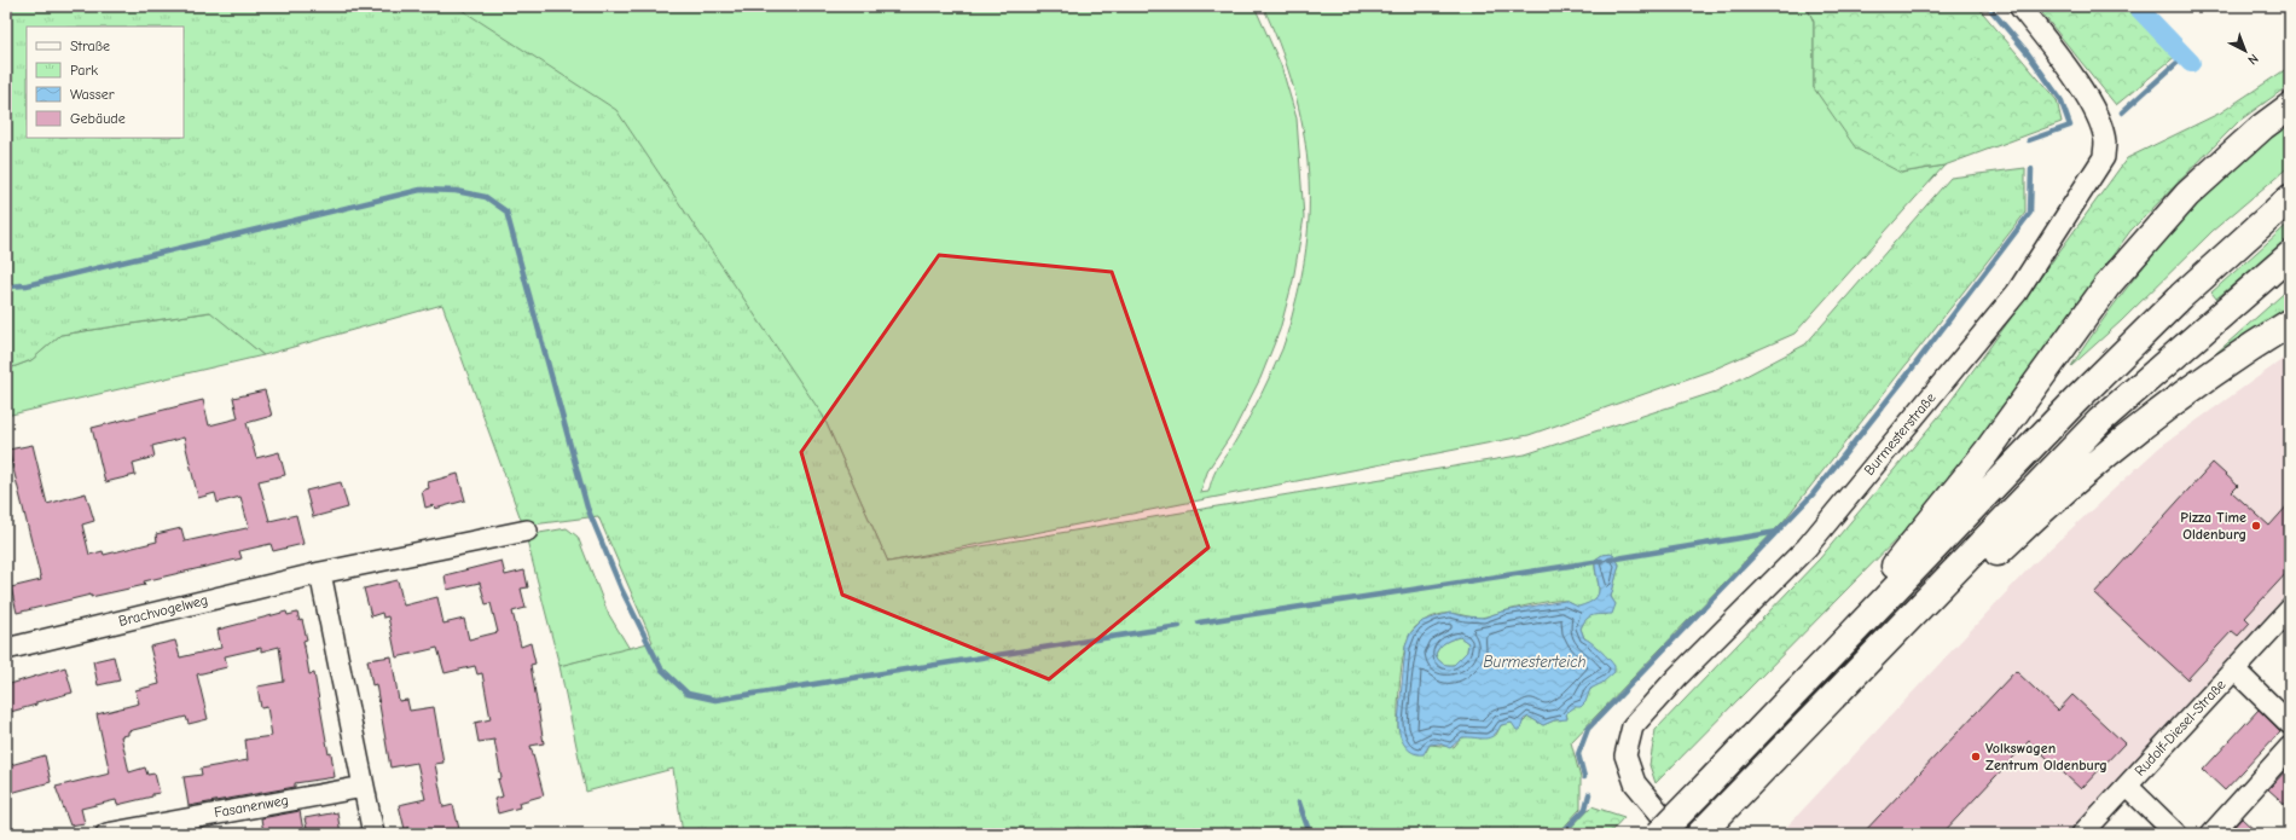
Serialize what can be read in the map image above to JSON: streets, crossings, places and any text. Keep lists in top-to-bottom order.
{
  "streets": {
    "street": [
      "Burmesterstraße",
      "Brachvogelweg",
      "Rudolf-Diesel-Straße",
      "Fasanenweg"
    ]
  },
  "water": ["Burmesterteich"],
  "places": ["Pizza Time Oldenburg", "Volkswagen Zentrum Oldenburg"],
  "legend": [
    "Straße",
    "Park",
    "Wasser",
    "Gebäude"
  ],
  "north": "bottom right"
}
